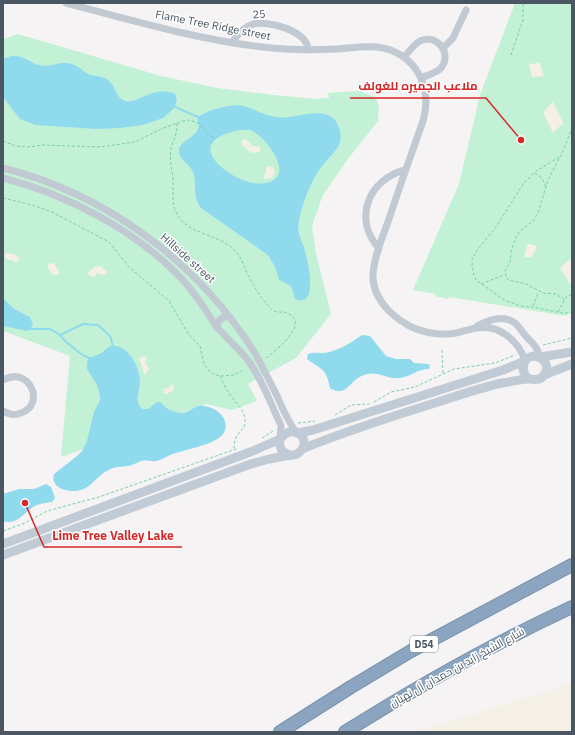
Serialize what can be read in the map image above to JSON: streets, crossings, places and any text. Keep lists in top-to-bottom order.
{
  "streets": {
    "highway": ["D54", "شارع الشيخ زايد بن حمدان آل نهيان"],
    "street": ["25", "Flame Tree Ridge street", "Hillside street"]
  },
  "crossings": [
    ["25", "Flame Tree Ridge street"]
  ],
  "places": ["ملاعب الجميره للغولف", "Lime Tree Valley Lake"]
}
